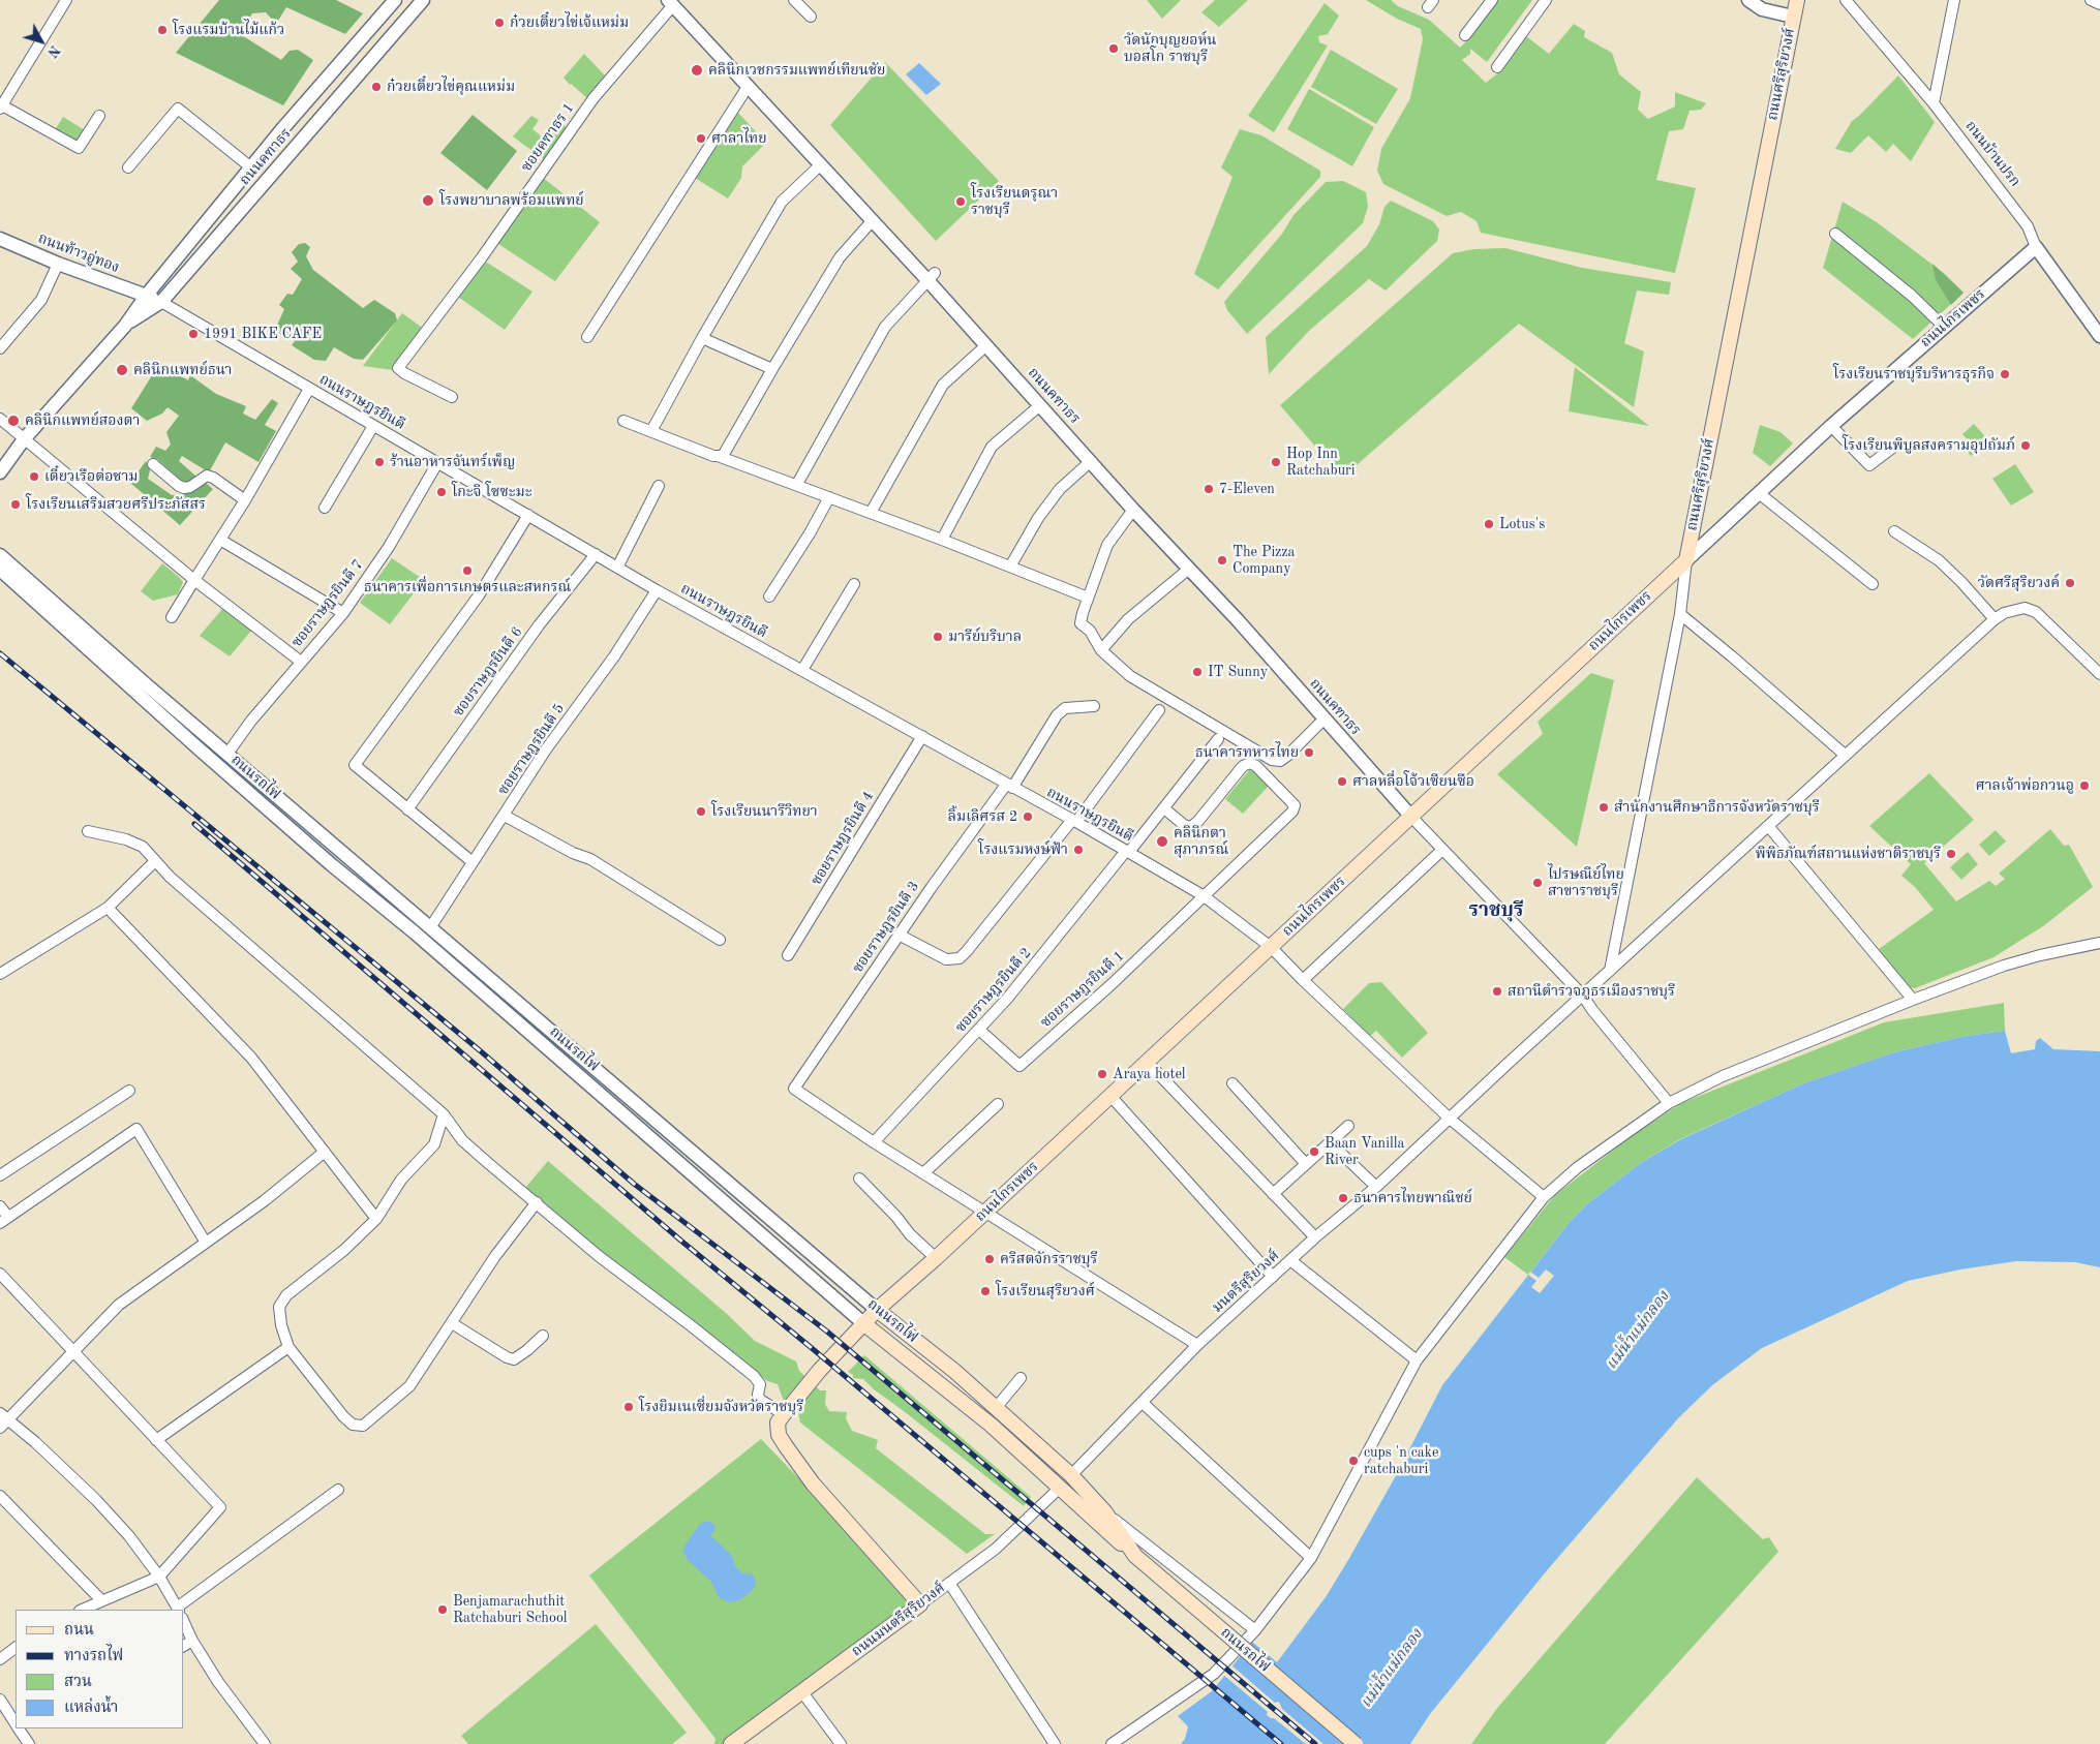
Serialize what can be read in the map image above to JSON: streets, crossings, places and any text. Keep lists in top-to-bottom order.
{
  "streets": {
    "main road": [
      "ถนนศรีสุริยวงศ์",
      "ถนนไกรเพชร",
      "ถนนรถไฟ",
      "ถนนมนตรีสุริยวงศ์"
    ],
    "street": [
      "ซอยคฑาธร 1",
      "ถนนบ้านปรก",
      "ถนนคฑาธร",
      "ถนนท้าวอู่ทอง",
      "ถนนราษฎรยินดี",
      "ซอยราษฎรยินดี 7",
      "ซอยราษฎรยินดี 6",
      "ซอยราษฎรยินดี 5",
      "ซอยราษฎรยินดี 4",
      "ซอยราษฎรยินดี 3",
      "ซอยราษฎรยินดี 1",
      "ซอยราษฎรยินดี 2",
      "มนตรีสุริยวงศ์"
    ]
  },
  "crossings": [
    ["ถนนศรีสุริยวงศ์", "ถนนไกรเพชร"],
    ["ถนนศรีสุริยวงศ์", "มนตรีสุริยวงศ์"],
    ["ซอยคฑาธร 1", "ถนนคฑาธร"],
    ["ถนนบ้านปรก", "ถนนไกรเพชร"],
    ["ถนนคฑาธร", "ถนนท้าวอู่ทอง"],
    ["ถนนคฑาธร", "ถนนไกรเพชร"],
    ["ถนนคฑาธร", "ถนนราษฎรยินดี"],
    ["ถนนท้าวอู่ทอง", "ถนนราษฎรยินดี"],
    ["ถนนไกรเพชร", "ถนนราษฎรยินดี"],
    ["ถนนไกรเพชร", "ถนนรถไฟ"],
    ["ถนนราษฎรยินดี", "ซอยราษฎรยินดี 7"],
    ["ถนนราษฎรยินดี", "ซอยราษฎรยินดี 6"],
    ["ถนนราษฎรยินดี", "ซอยราษฎรยินดี 5"],
    ["ถนนราษฎรยินดี", "ซอยราษฎรยินดี 4"],
    ["ถนนราษฎรยินดี", "ซอยราษฎรยินดี 3"],
    ["ถนนราษฎรยินดี", "ซอยราษฎรยินดี 1"],
    ["ถนนราษฎรยินดี", "ซอยราษฎรยินดี 2"],
    ["ถนนราษฎรยินดี", "มนตรีสุริยวงศ์"],
    ["ซอยราษฎรยินดี 7", "ถนนรถไฟ"],
    ["ซอยราษฎรยินดี 5", "ถนนรถไฟ"],
    ["ถนนรถไฟ", "มนตรีสุริยวงศ์"],
    ["ถนนรถไฟ", "ถนนมนตรีสุริยวงศ์"],
    ["ซอยราษฎรยินดี 3", "ซอยราษฎรยินดี 2"],
    ["ซอยราษฎรยินดี 1", "ซอยราษฎรยินดี 2"]
  ],
  "districts": ["ราชบุรี"],
  "water": ["แม่น้ำแม่กลอง"],
  "places": [
    "ก๋วยเตี๋ยวไข่เจ้แหม่ม",
    "โรงแรมบ้านไม้แก้ว",
    "วัดนักบุญยอห์น บอสโก ราชบุรี",
    "คลินิกเวชกรรมแพทย์เทียนชัย",
    "ก๋วยเตี๋ยวไข่คุณแหม่ม",
    "ศาลาไทย",
    "โรงพยาบาลพร้อมแพทย์",
    "โรงเรียนดรุณา ราชบุรี",
    "1991 BIKE CAFE",
    "คลินิกแพทย์ธนา",
    "โรงเรียนราชบุรีบริหารธุรกิจ",
    "คลินิกแพทย์สองตา",
    "โรงเรียนพิบูลสงครามอุปถัมภ์",
    "ร้านอาหารจันทร์เพ็ญ",
    "Hop Inn Ratchaburi",
    "เตี๋ยวเรือต่อชาม",
    "7-Eleven",
    "โกะจิ โซซะมะ",
    "โรงเรียนเสริมสวยศรีประภัสสร",
    "Lotus's",
    "The Pizza Company",
    "ธนาคารเพื่อการเกษตรและสหกรณ์",
    "วัดศรีสุริยวงค์",
    "มารีย์บริบาล",
    "IT Sunny",
    "ธนาคารทหารไทย",
    "ศาลหลื่อโจ้วเซียนซือ",
    "ศาลเจ้าพ่อกวนอู",
    "สำนักงานศึกษาธิการจังหวัดราชบุรี",
    "โรงเรียนนารีวิทยา",
    "ลิ้มเลิศรส 2",
    "คลินิกตา สุภาภรณ์",
    "โรงแรมหงษ์ฟ้า",
    "พิพิธภัณฑ์สถานแห่งชาติราชบุรี",
    "ไปรษณีย์ไทย สาขาราชบุรี",
    "สถานีตำรวจภูธรเมืองราชบุรี",
    "Araya hotel",
    "Baan Vanilla River",
    "ธนาคารไทยพาณิชย์",
    "คริสตจักรราชบุรี",
    "โรงเรียนสุริยวงศ์",
    "โรงยิมเนเซี่ยมจังหวัดราชบุรี",
    "cups 'n cake ratchaburi",
    "Benjamarachuthit Ratchaburi School"
  ],
  "legend": [
    "ถนน",
    "ทางรถไฟ",
    "สวน",
    "แหล่งน้ำ"
  ],
  "north": "bottom right"
}
